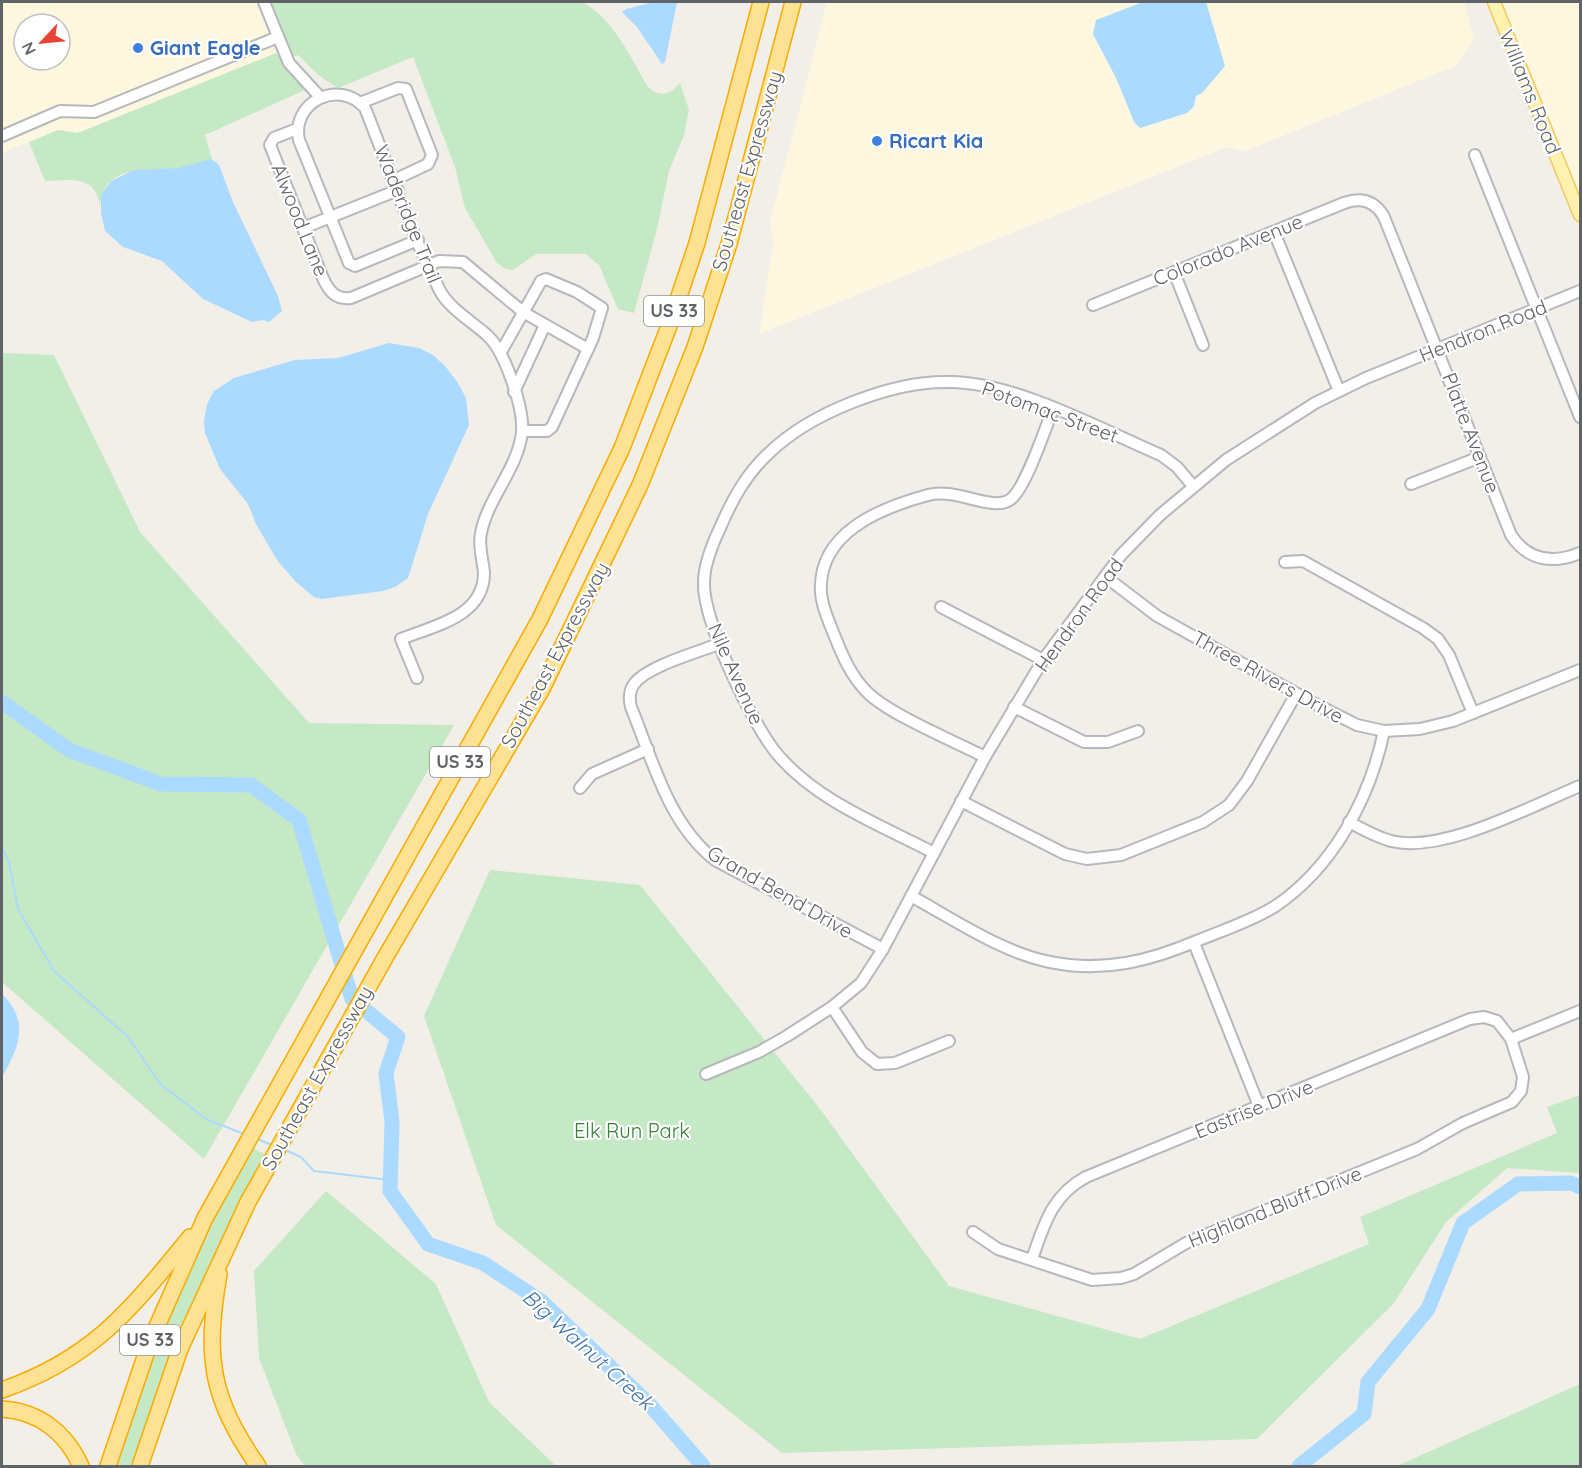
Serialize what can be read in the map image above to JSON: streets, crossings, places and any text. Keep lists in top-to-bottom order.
{
  "streets": {
    "highway": ["Southeast Expressway", "US 33"],
    "main road": ["Williams Road"],
    "street": [
      "Waderidge Trail",
      "Alwood Lane",
      "Colorado Avenue",
      "Hendron Road",
      "Potomac Street",
      "Platte Avenue",
      "Nile Avenue",
      "Three Rivers Drive",
      "Grand Bend Drive",
      "Eastrise Drive",
      "Highland Bluff Drive"
    ]
  },
  "crossings": [
    ["Waderidge Trail", "Alwood Lane"],
    ["Colorado Avenue", "Platte Avenue"],
    ["Hendron Road", "Potomac Street"],
    ["Hendron Road", "Platte Avenue"],
    ["Hendron Road", "Nile Avenue"],
    ["Hendron Road", "Three Rivers Drive"],
    ["Hendron Road", "Grand Bend Drive"],
    ["Potomac Street", "Nile Avenue"],
    ["Nile Avenue", "Grand Bend Drive"],
    ["Eastrise Drive", "Highland Bluff Drive"]
  ],
  "water": ["Big Walnut Creek"],
  "parks": ["Elk Run Park"],
  "places": ["Giant Eagle", "Ricart Kia"],
  "north": "bottom left"
}
